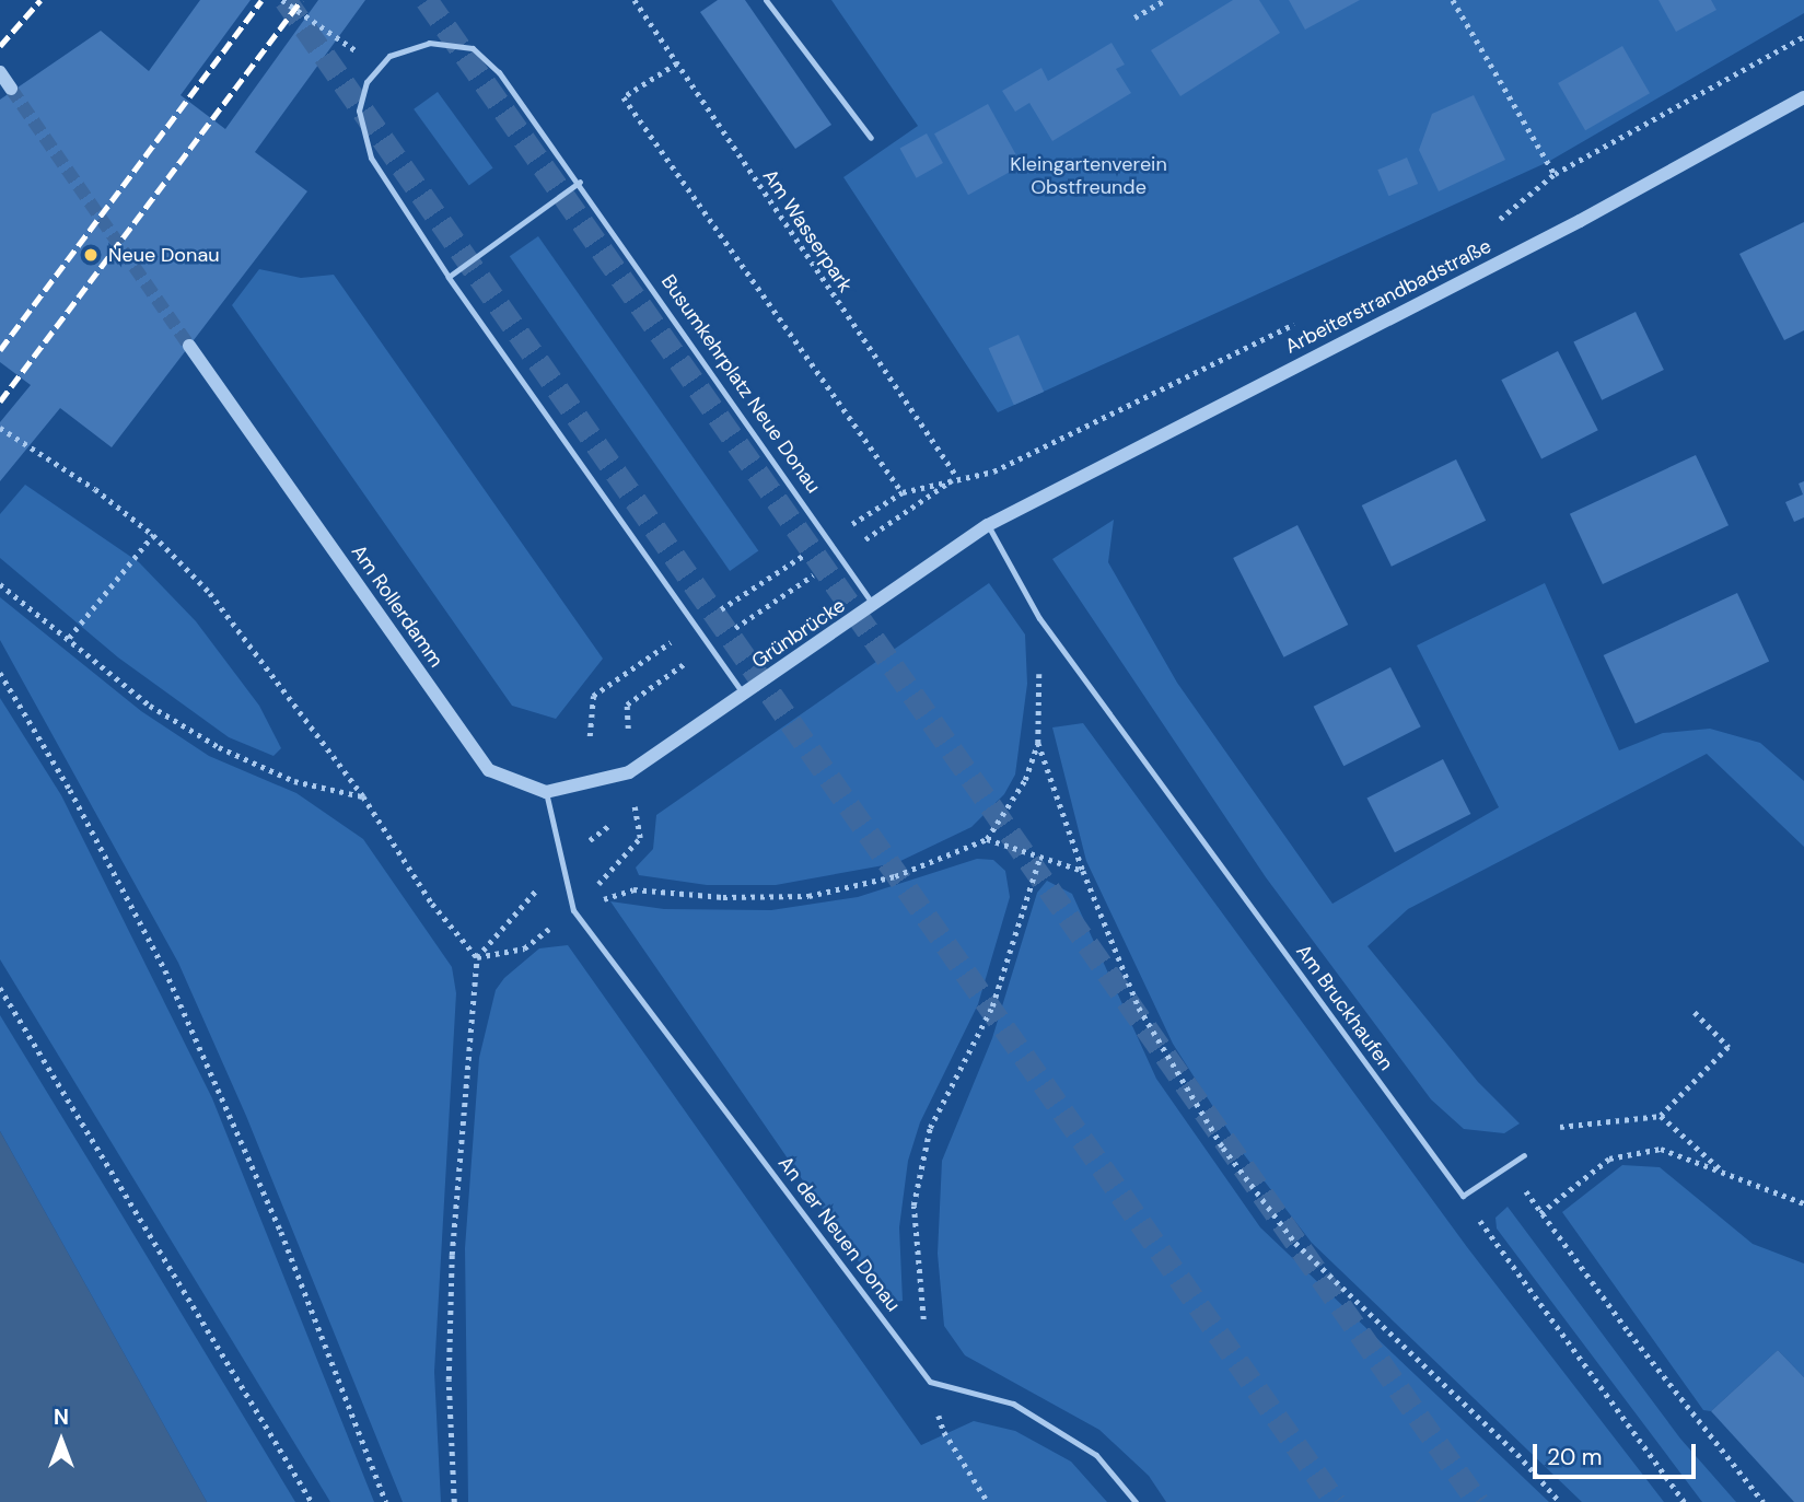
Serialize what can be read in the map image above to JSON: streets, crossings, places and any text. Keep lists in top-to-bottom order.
{
  "streets": {
    "street": ["Arbeiterstrandbadstraße", "Am Rollerdamm", "Grünbrücke"],
    "lane": ["Busumkehrplatz Neue Donau", "Am Bruckhaufen", "An der Neuen Donau"],
    "path": ["Am Wasserpark"]
  },
  "crossings": [
    ["Arbeiterstrandbadstraße", "Grünbrücke"],
    ["Arbeiterstrandbadstraße", "Am Bruckhaufen"],
    ["Busumkehrplatz Neue Donau", "Grünbrücke"],
    ["Grünbrücke", "Am Bruckhaufen"]
  ],
  "parks": ["Kleingartenverein Obstfreunde"],
  "places": ["Neue Donau"],
  "scale_bar": "20 m",
  "north": "top"
}
